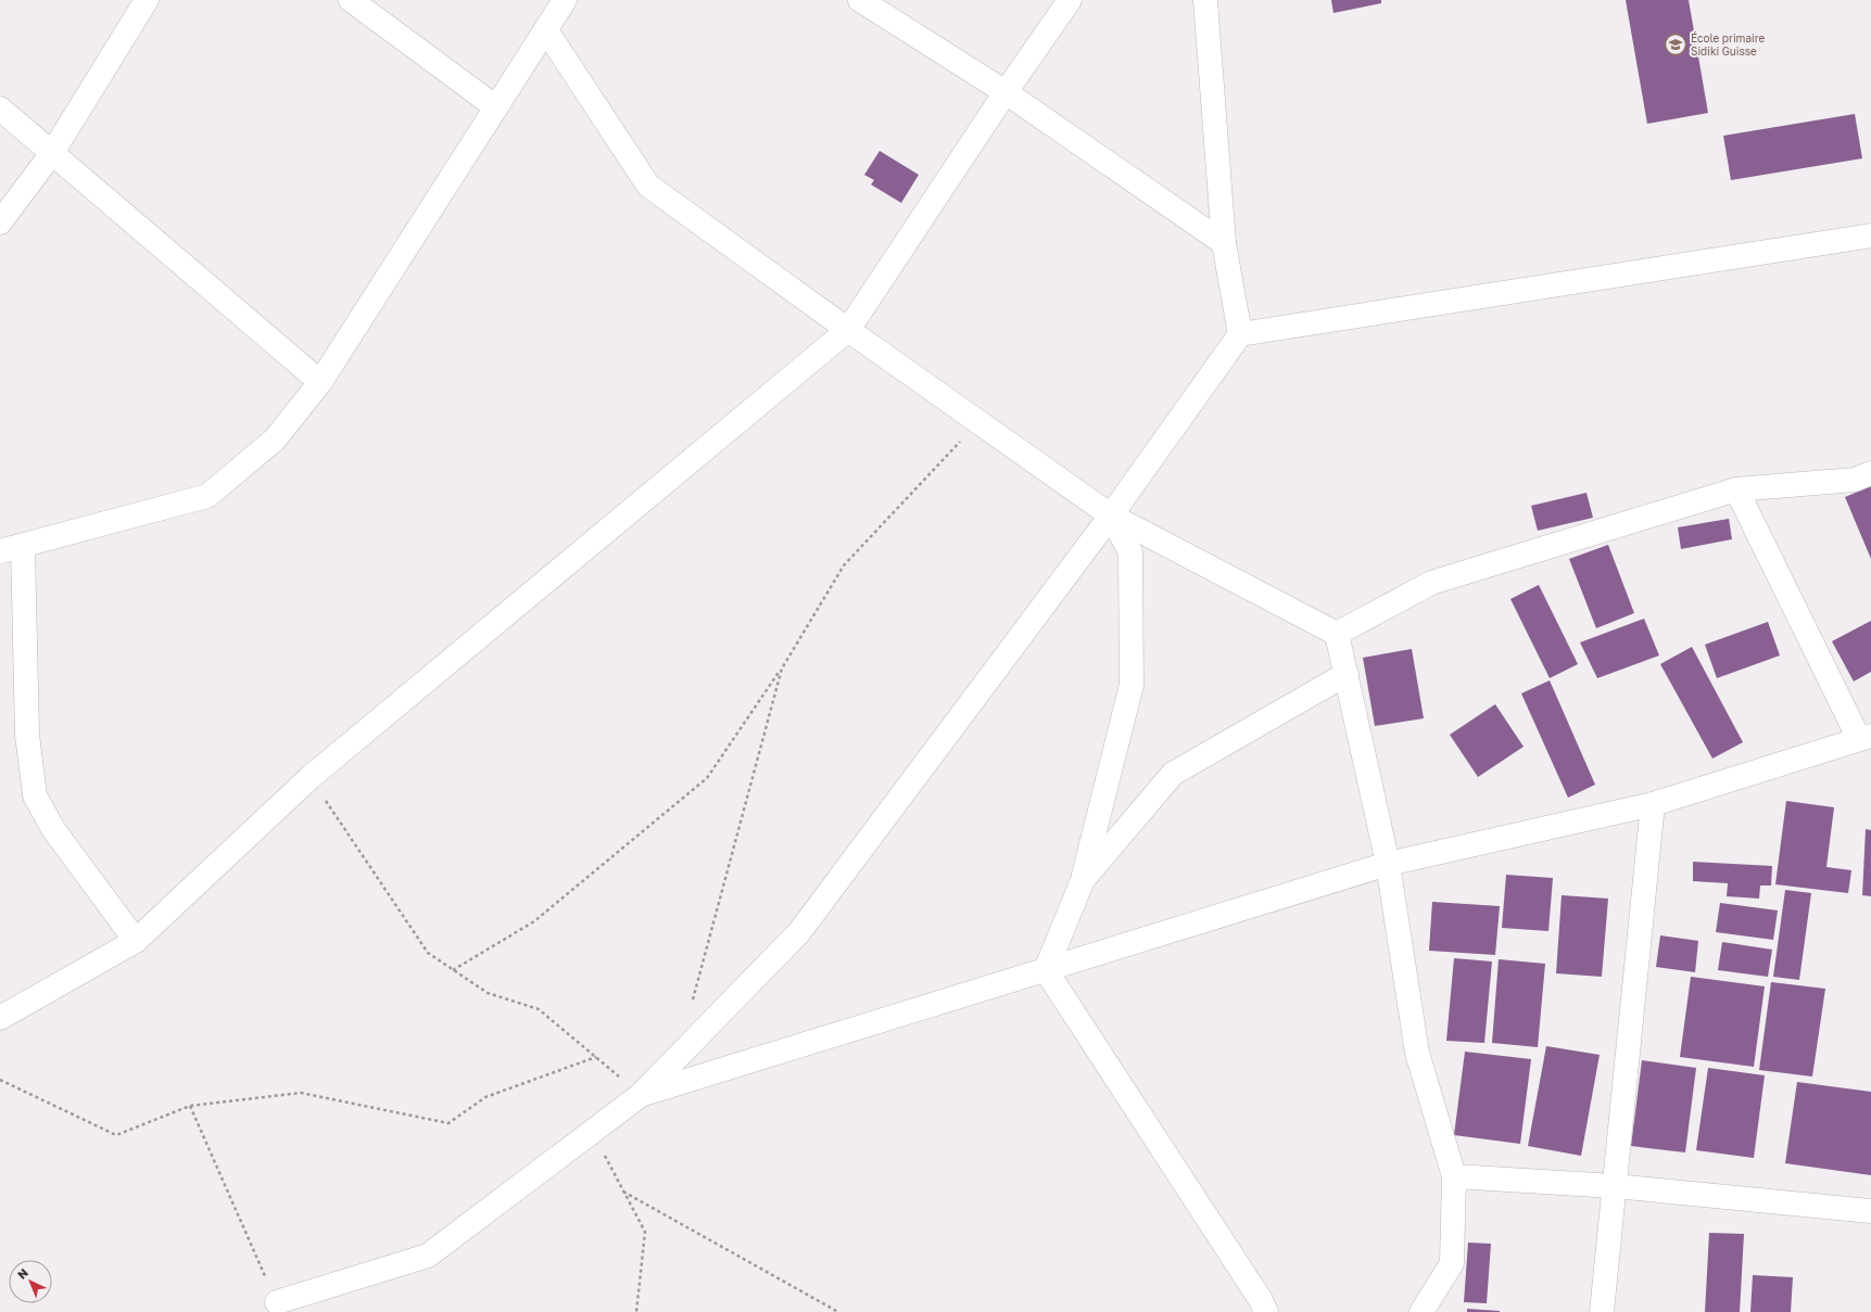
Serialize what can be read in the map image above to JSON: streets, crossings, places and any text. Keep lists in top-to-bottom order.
{
  "places": {
    "school or university": ["École primaire Sidiki Guisse"]
  },
  "north": "top left"
}
